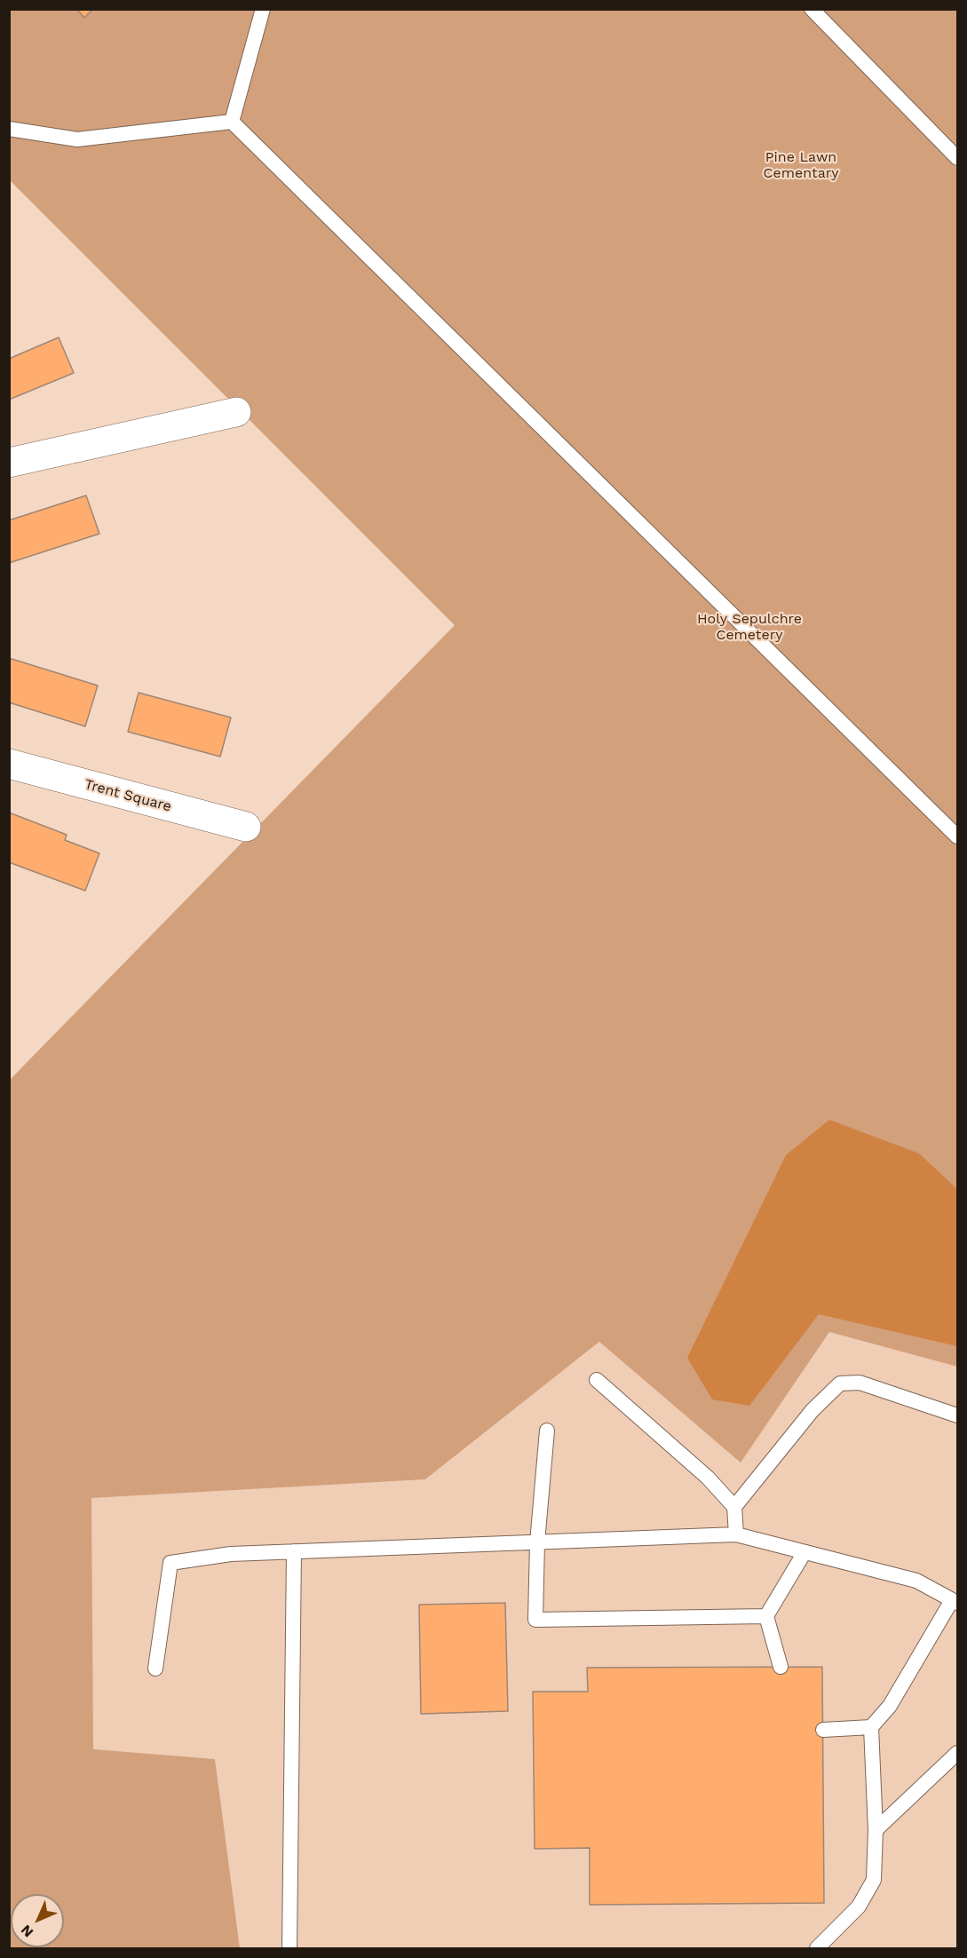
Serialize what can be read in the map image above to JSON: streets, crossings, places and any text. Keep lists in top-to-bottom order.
{
  "streets": {
    "street": ["Trent Square"]
  },
  "parks": ["Pine Lawn Cementary", "Holy Sepulchre Cemetery"],
  "north": "bottom left"
}
